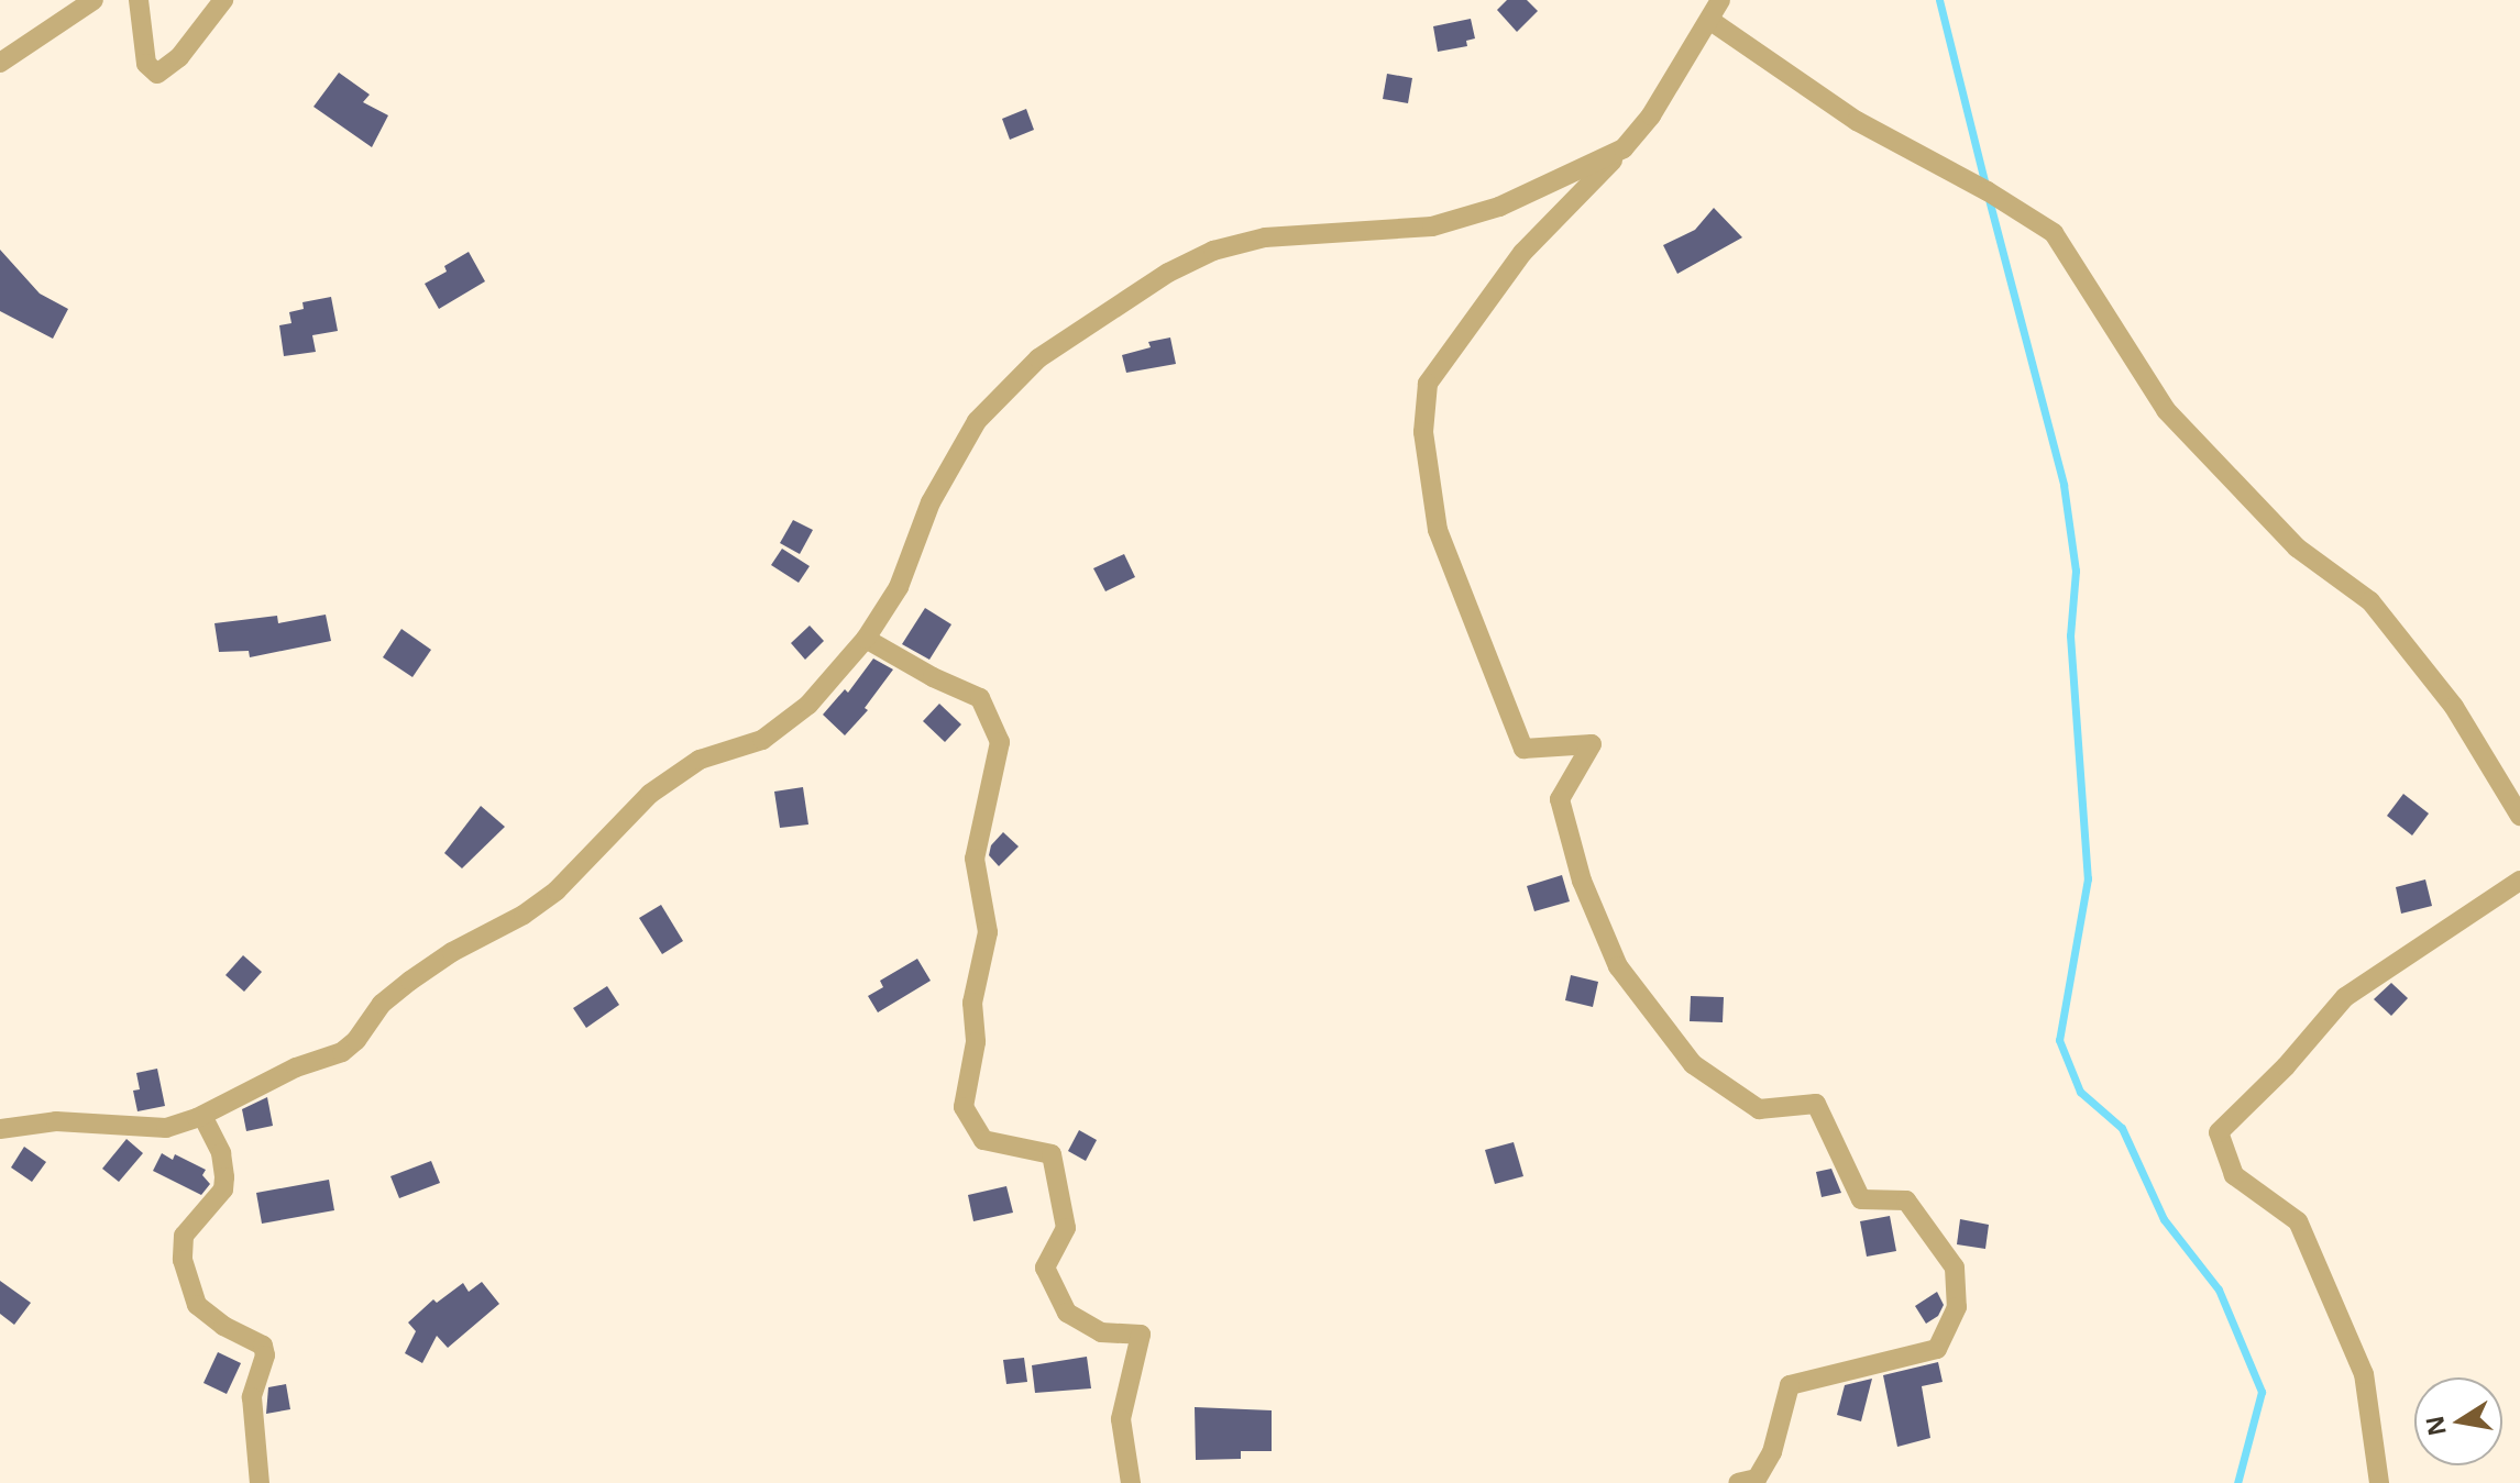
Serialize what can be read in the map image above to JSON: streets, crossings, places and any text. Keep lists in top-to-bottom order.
{
  "north": "left"
}
